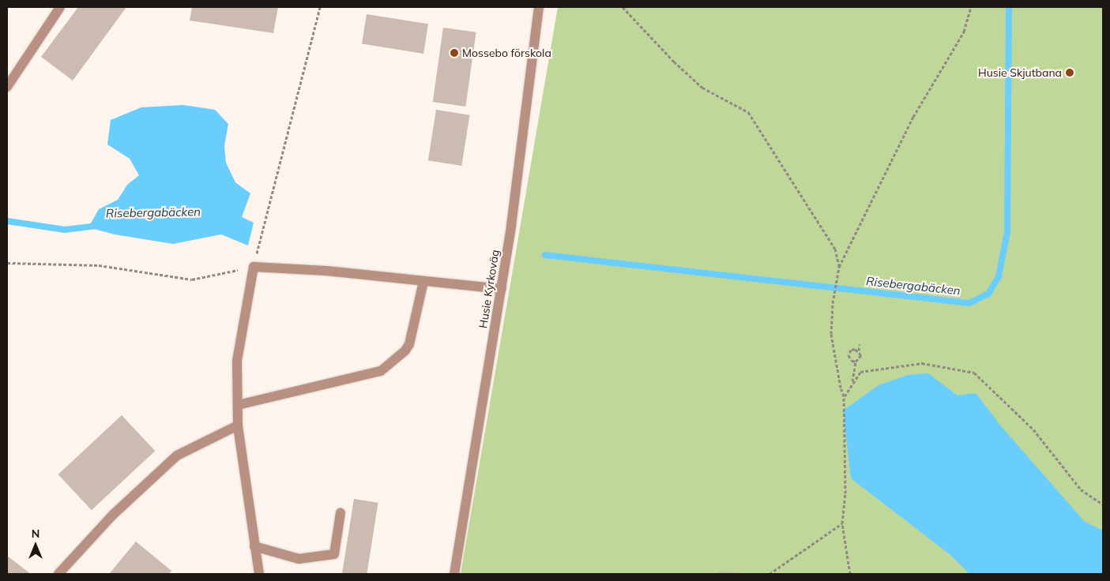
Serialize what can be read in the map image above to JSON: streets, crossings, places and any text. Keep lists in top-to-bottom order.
{
  "streets": {
    "street": ["Husie Kyrkoväg"]
  },
  "water": ["Risebergabäcken"],
  "places": ["Mossebo förskola", "Husie Skjutbana"],
  "north": "top"
}
